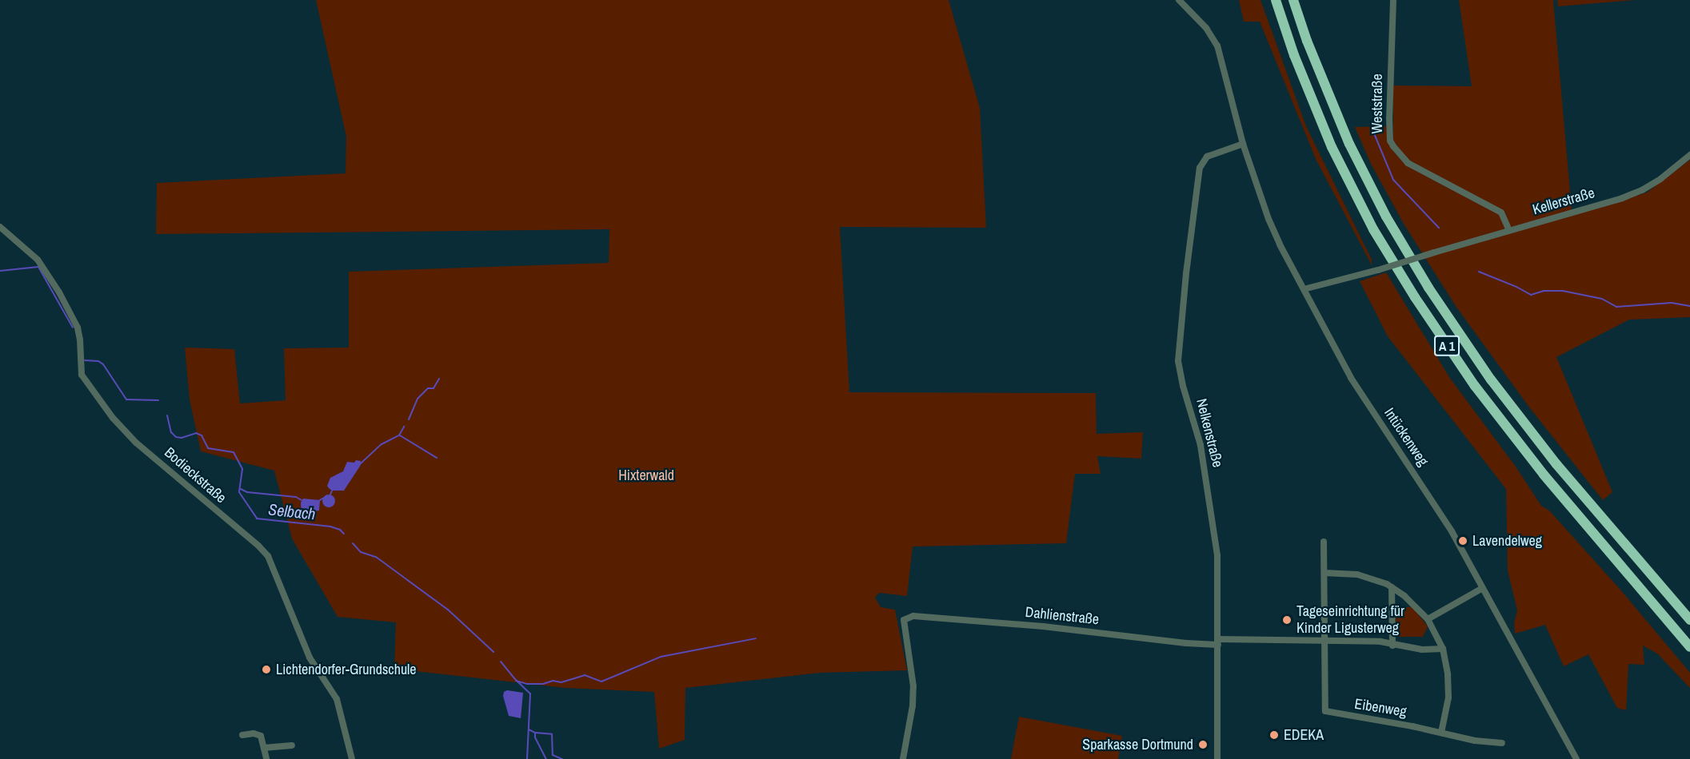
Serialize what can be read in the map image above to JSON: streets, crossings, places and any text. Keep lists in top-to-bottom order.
{
  "streets": {
    "highway": ["A 1"],
    "street": [
      "Weststraße",
      "Kellerstraße",
      "Nelkenstraße",
      "Intückenweg",
      "Bodieckstraße",
      "Dahlienstraße",
      "Eibenweg"
    ]
  },
  "crossings": [
    ["Weststraße", "Kellerstraße"],
    ["Kellerstraße", "Intückenweg"],
    ["Nelkenstraße", "Intückenweg"],
    ["Nelkenstraße", "Dahlienstraße"],
    ["Dahlienstraße", "Eibenweg"]
  ],
  "water": ["Selbach"],
  "parks": ["Hixterwald"],
  "places": [
    "Lavendelweg",
    "Tageseinrichtung für Kinder Ligusterweg",
    "Lichtendorfer-Grundschule",
    "EDEKA",
    "Sparkasse Dortmund"
  ]
}
